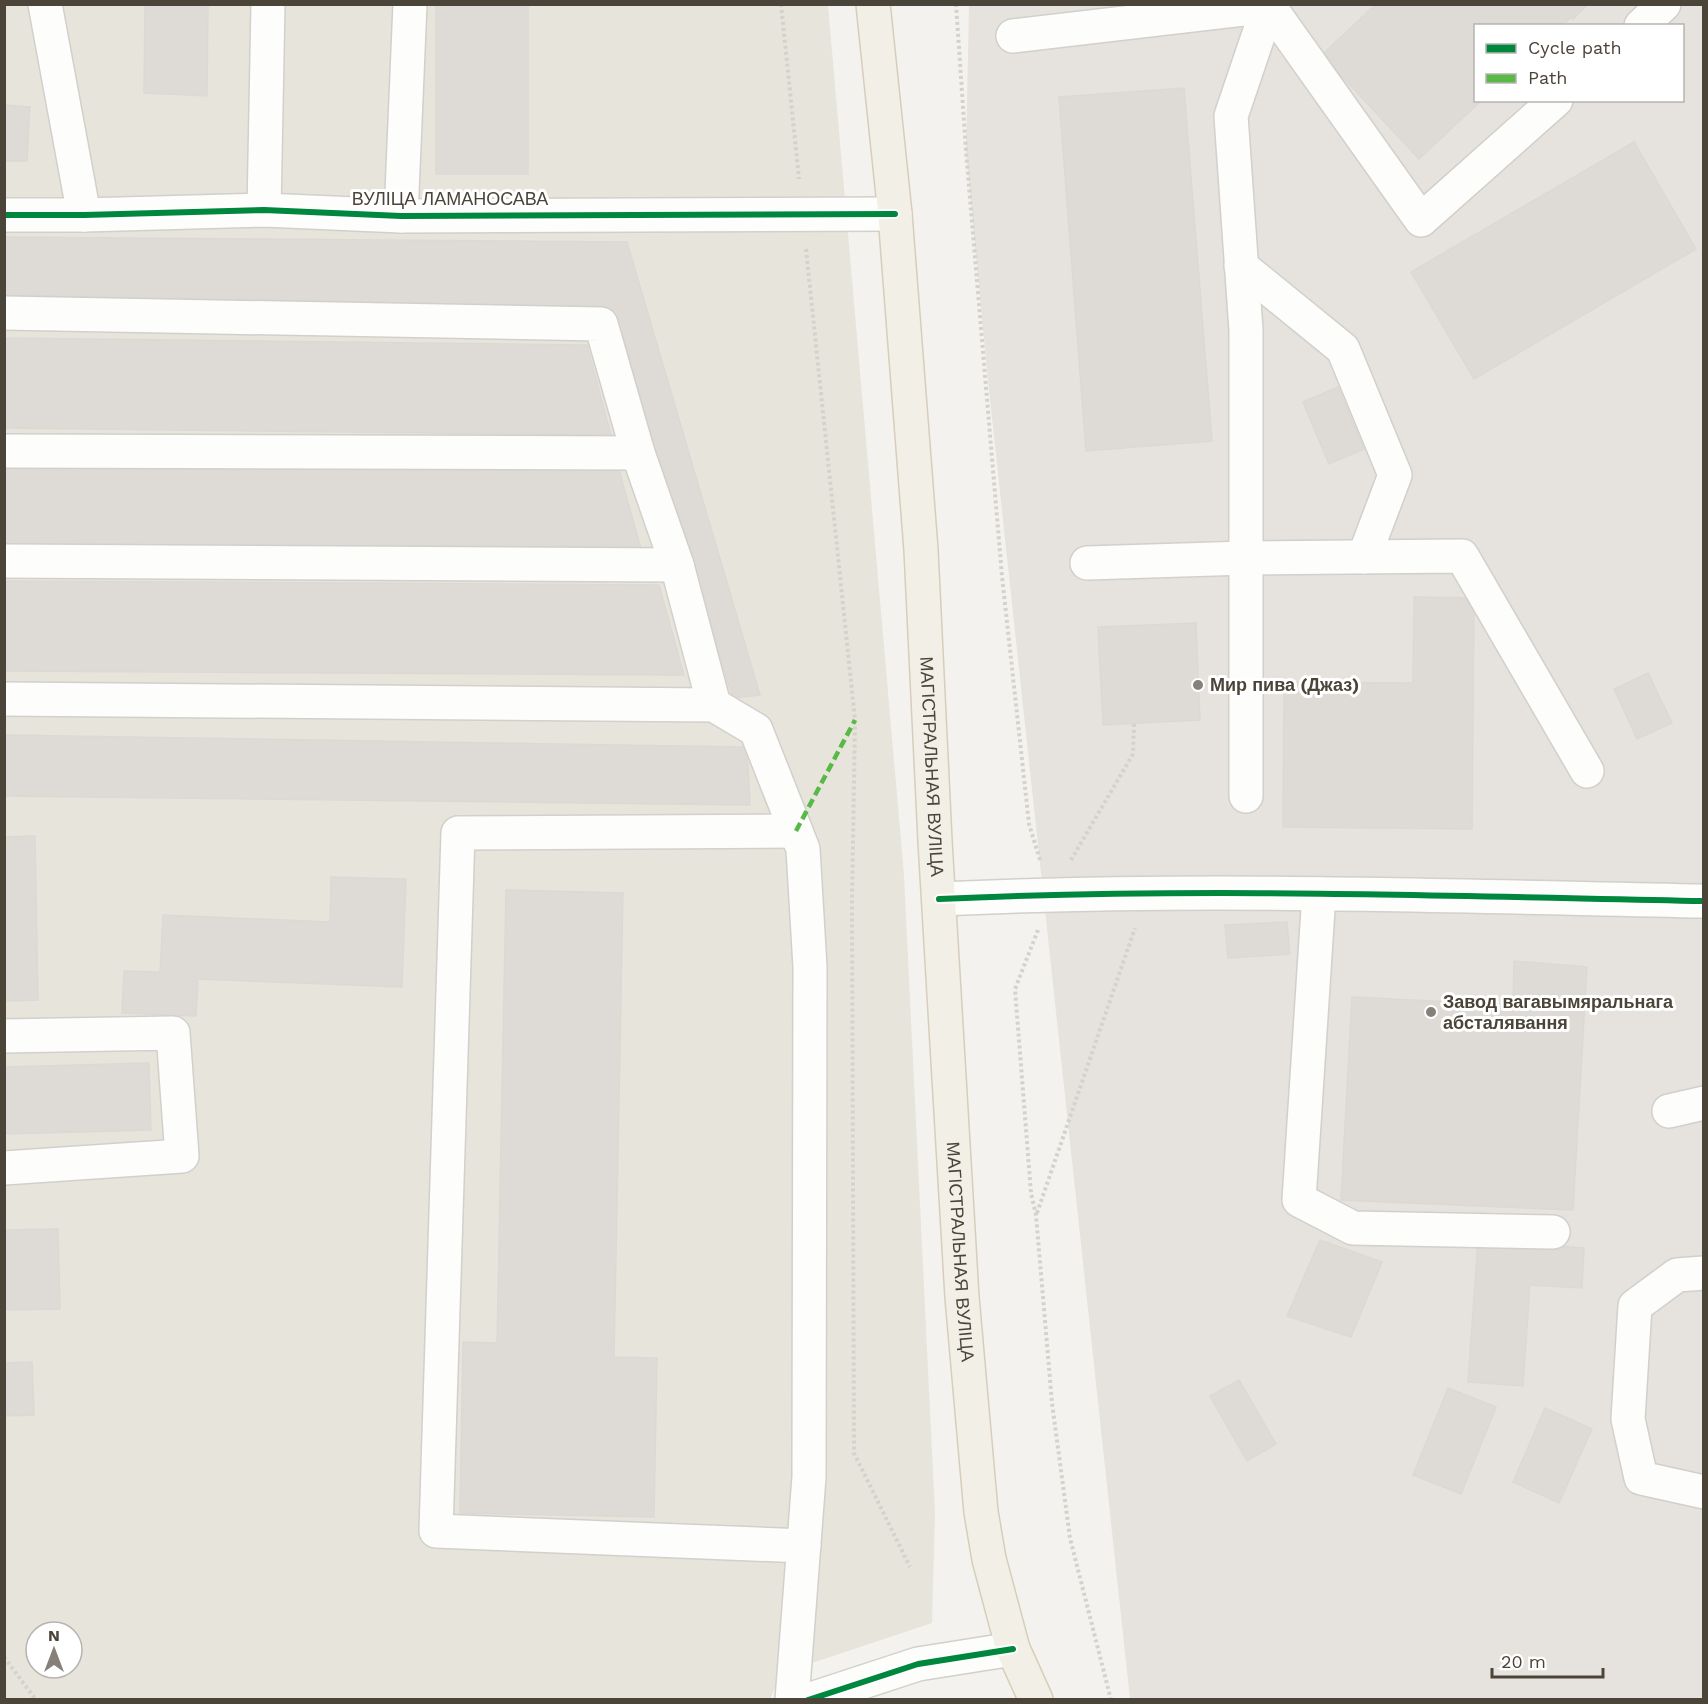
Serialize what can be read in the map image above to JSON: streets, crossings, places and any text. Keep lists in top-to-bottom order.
{
  "streets": {
    "main road": ["МАГІСТРАЛЬНАЯ ВУЛІЦА"],
    "street": ["ВУЛІЦА ЛАМАНОСАВА"]
  },
  "crossings": [
    ["ВУЛІЦА ЛАМАНОСАВА", "МАГІСТРАЛЬНАЯ ВУЛІЦА"]
  ],
  "places": ["Мир пива (Джаз)", "Завод вагавымяральнага абсталявання"],
  "legend": ["Cycle path", "Path"],
  "scale_bar": "20 m",
  "north": "top"
}
